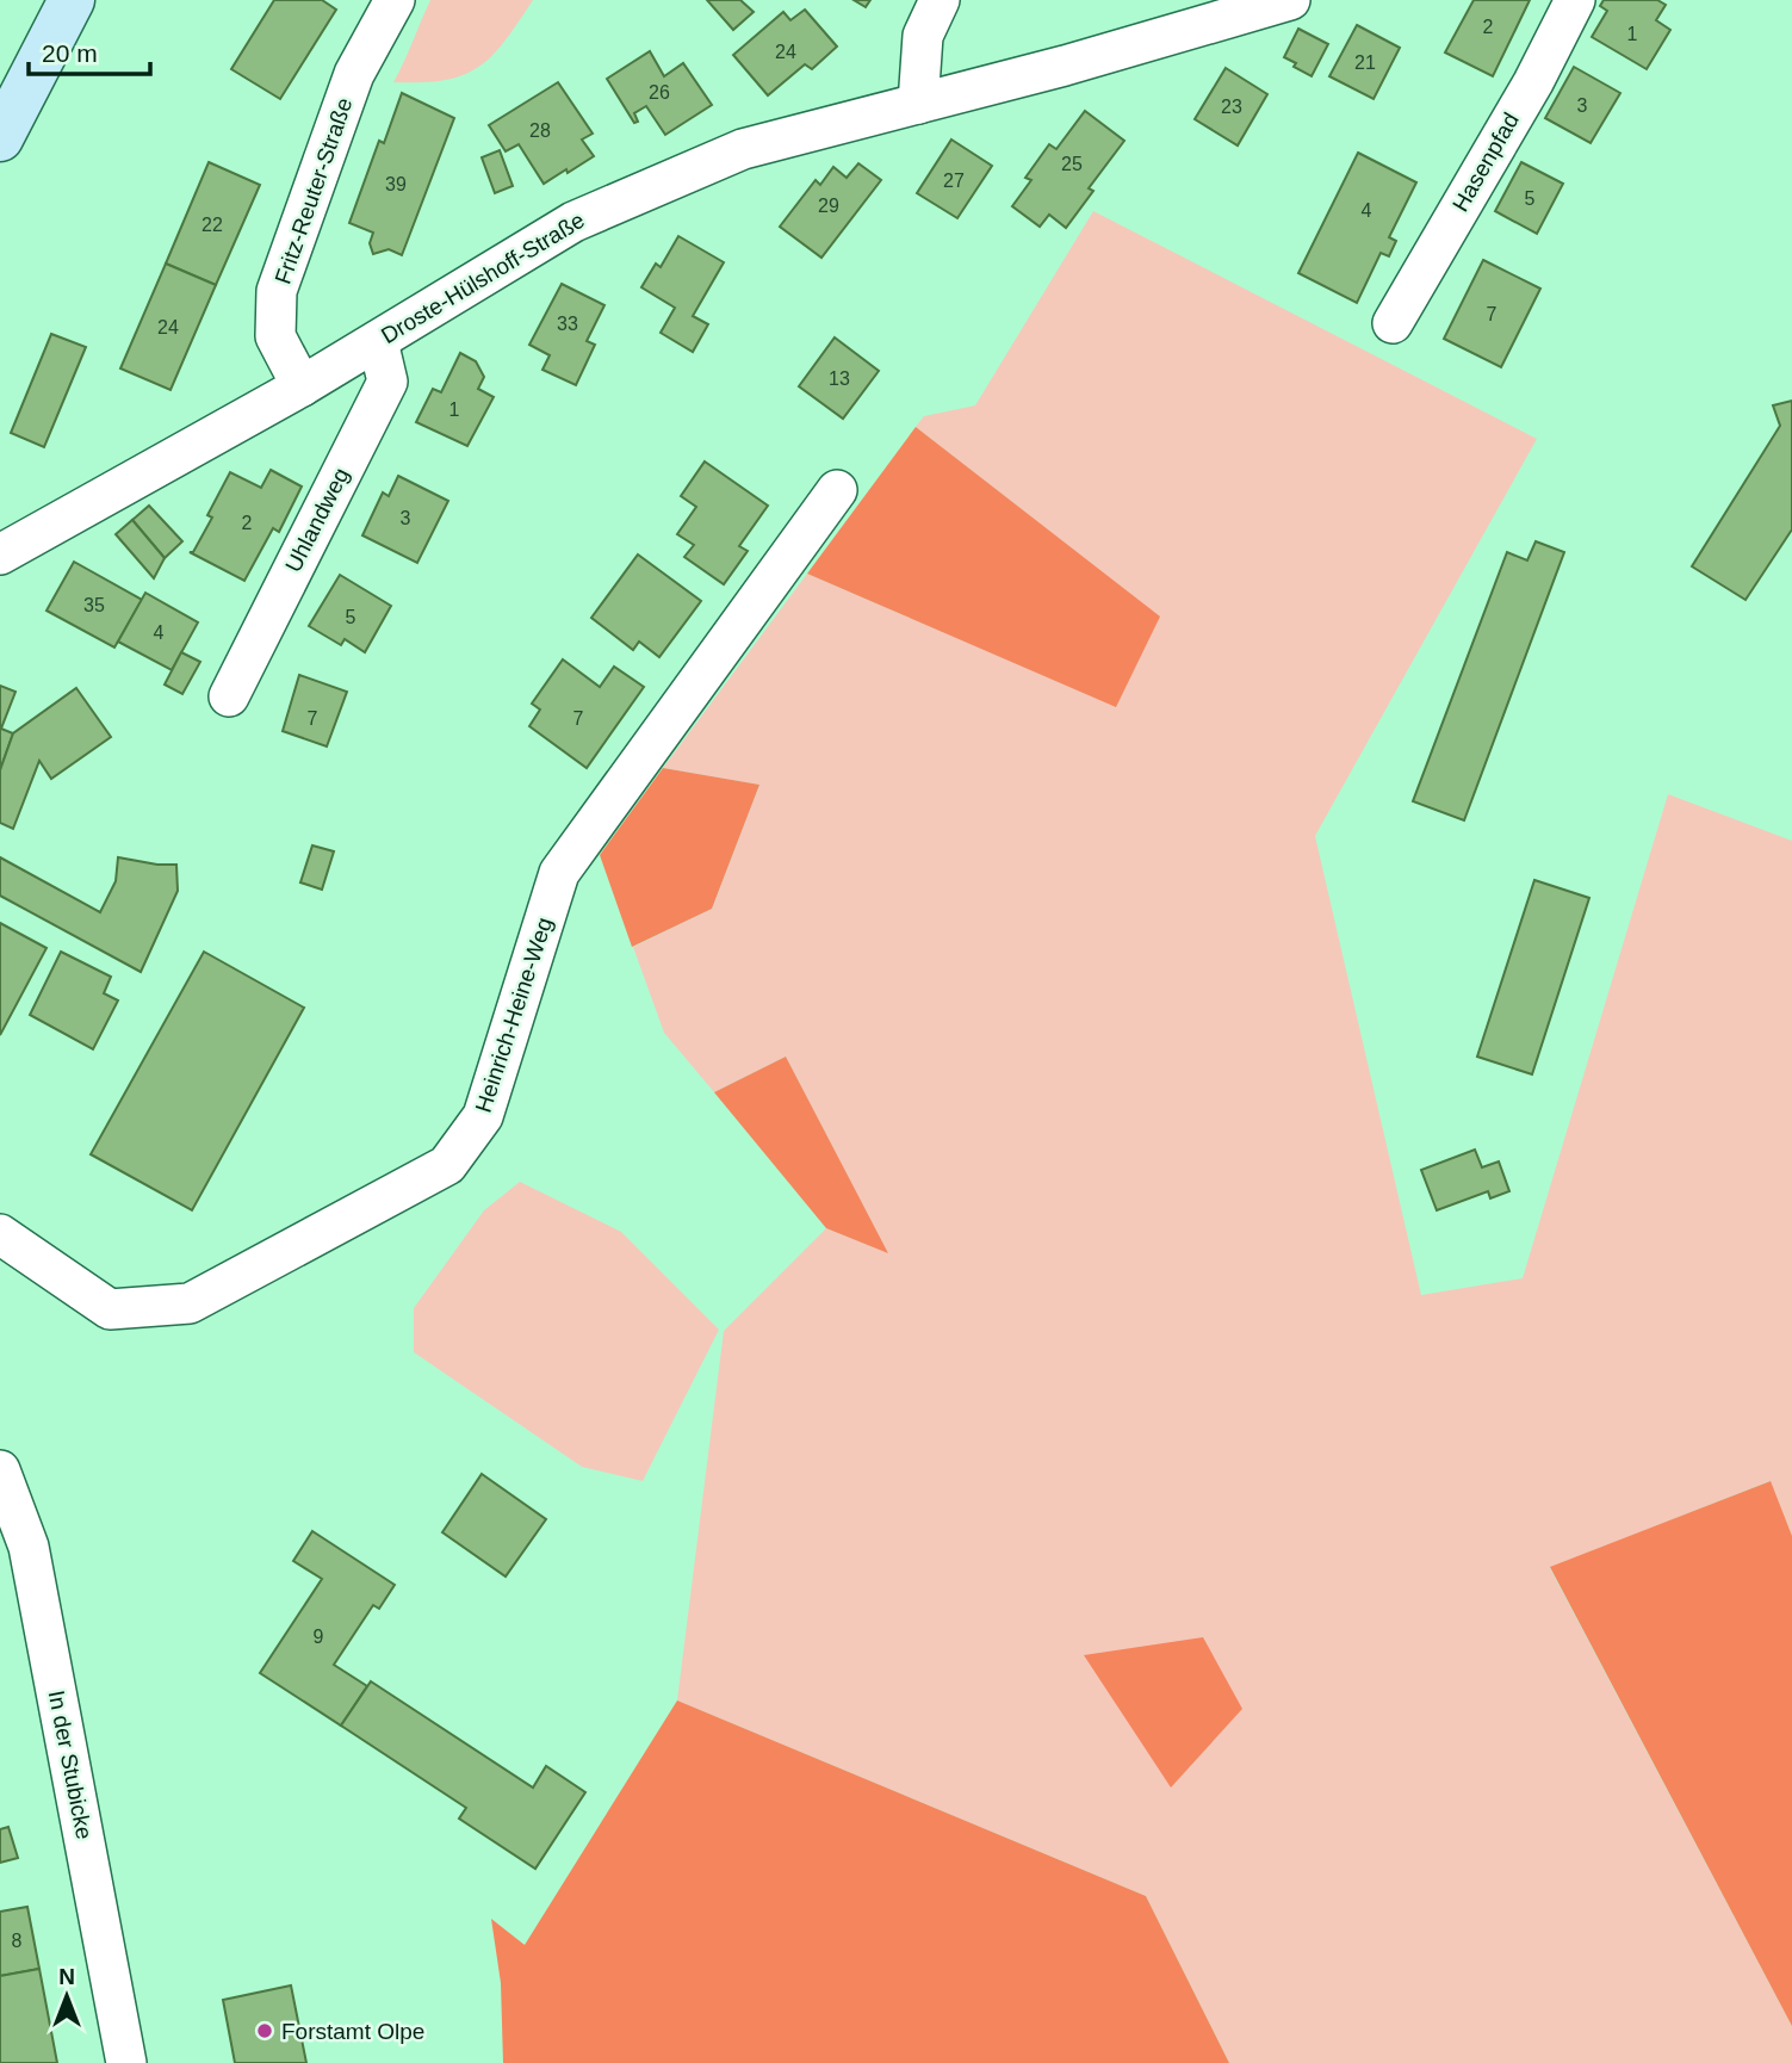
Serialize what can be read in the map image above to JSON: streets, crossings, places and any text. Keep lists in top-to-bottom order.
{
  "streets": {
    "street": [
      "Hasenpfad",
      "Fritz-Reuter-Straße",
      "Droste-Hülshoff-Straße",
      "Uhlandweg",
      "Heinrich-Heine-Weg",
      "In der Stubicke"
    ]
  },
  "crossings": [
    ["Fritz-Reuter-Straße", "Droste-Hülshoff-Straße"],
    ["Droste-Hülshoff-Straße", "Uhlandweg"]
  ],
  "places": ["Forstamt Olpe"],
  "house_numbers": [
    "2",
    "1",
    "24",
    "21",
    "26",
    "3",
    "23",
    "28",
    "25",
    "27",
    "39",
    "5",
    "29",
    "4",
    "22",
    "7",
    "33",
    "24",
    "13",
    "1",
    "3",
    "2",
    "35",
    "5",
    "4",
    "7",
    "7",
    "9",
    "8"
  ],
  "scale_bar": "20 m",
  "north": "top"
}
